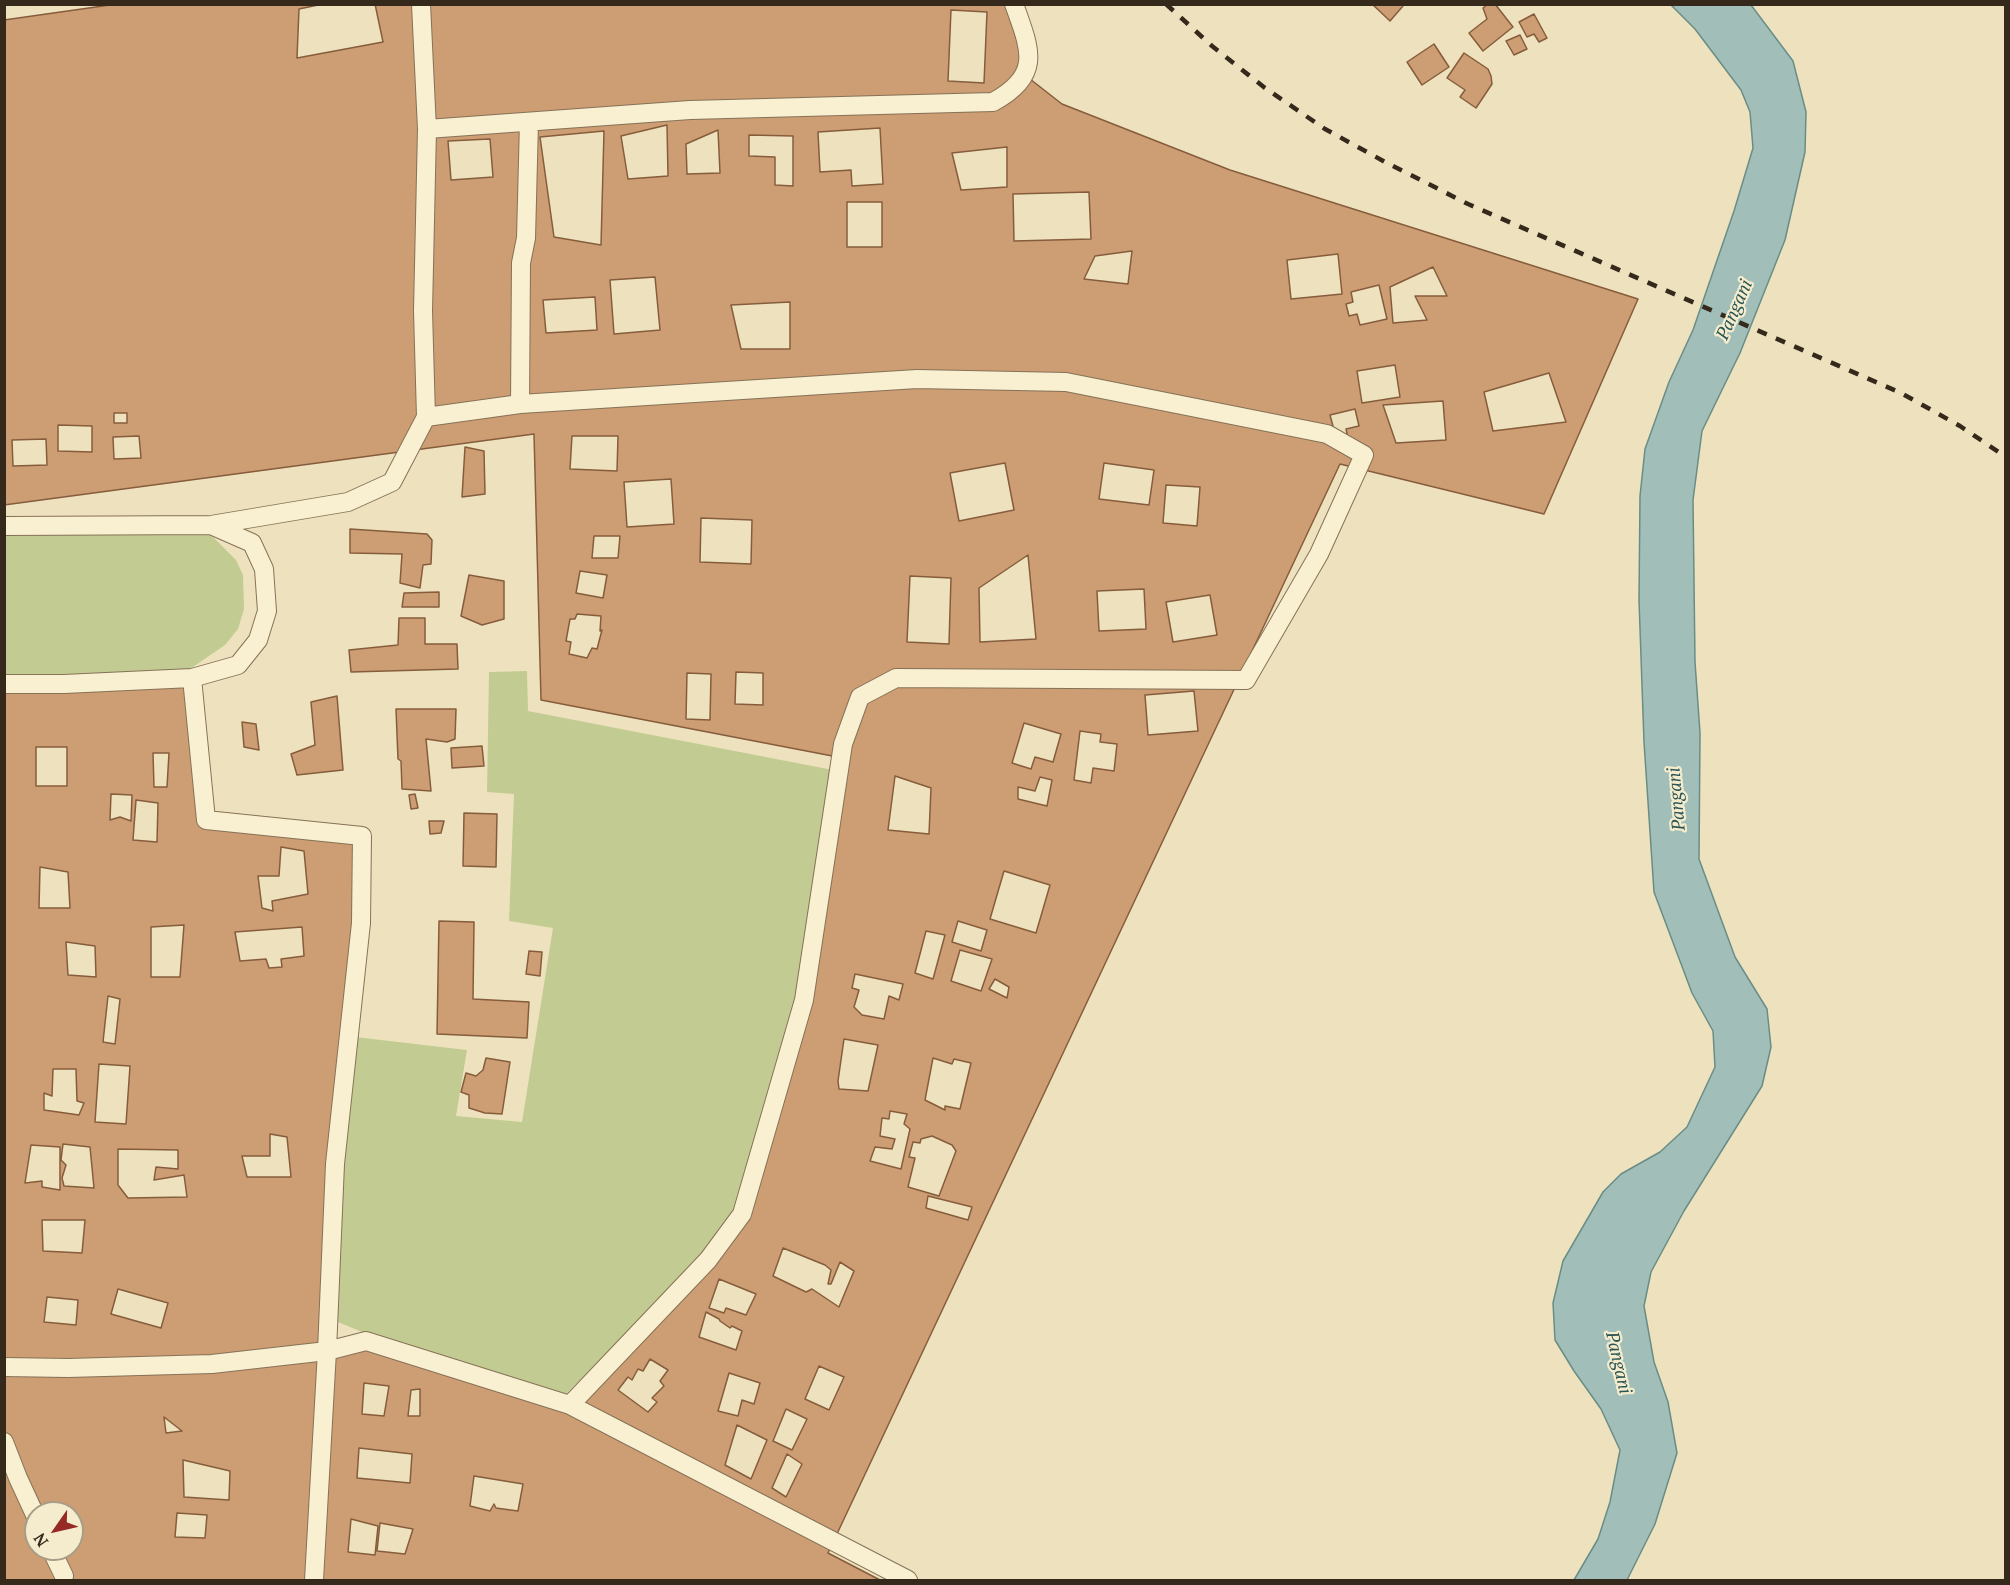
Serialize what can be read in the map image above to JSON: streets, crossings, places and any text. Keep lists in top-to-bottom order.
{
  "water": ["Pangani"],
  "north": "bottom left"
}
